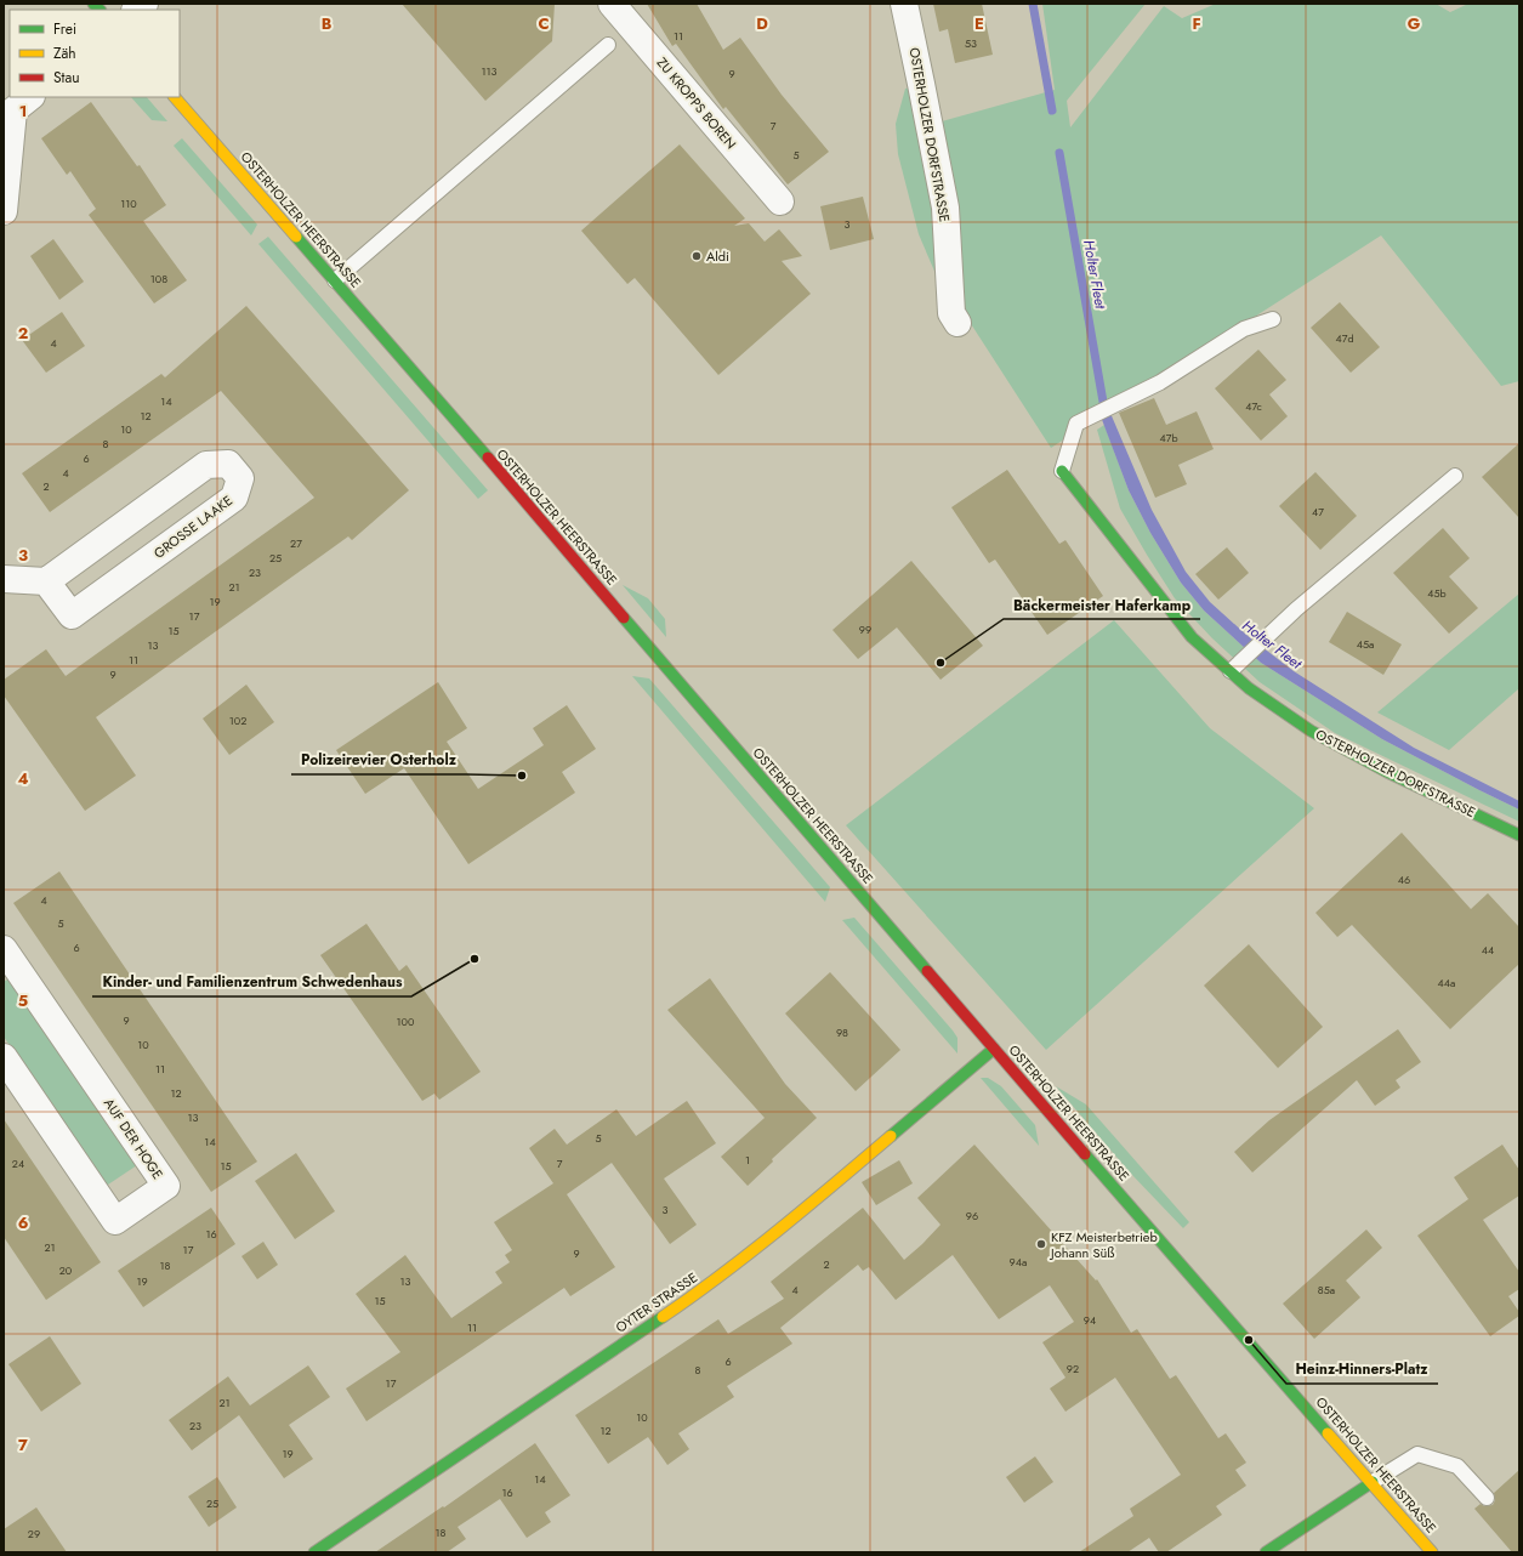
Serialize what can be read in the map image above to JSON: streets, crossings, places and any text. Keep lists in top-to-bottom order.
{
  "streets": {
    "main road": ["OSTERHOLZER DORFSTRASSE", "OSTERHOLZER HEERSTRASSE", "OYTER STRASSE"],
    "street": ["ZU KROPPS BOREN", "GROSSE LAAKE", "AUF DER HOGE"]
  },
  "crossings": [
    ["OSTERHOLZER HEERSTRASSE", "OYTER STRASSE"]
  ],
  "water": ["Holter Fleet"],
  "places": [
    "Aldi",
    "Bäckermeister Haferkamp",
    "Polizeirevier Osterholz",
    "Kinder- und Familienzentrum Schwedenhaus",
    "KFZ Meisterbetrieb Johann Süß",
    "Heinz-Hinners-Platz"
  ],
  "house_numbers": [
    "11",
    "53",
    "113",
    "9",
    "7",
    "5",
    "110",
    "3",
    "108",
    "47d",
    "4",
    "14",
    "47c",
    "12",
    "10",
    "47b",
    "8",
    "6",
    "4",
    "2",
    "47",
    "27",
    "25",
    "23",
    "21",
    "45b",
    "19",
    "17",
    "99",
    "15",
    "45a",
    "13",
    "11",
    "9",
    "102",
    "46",
    "4",
    "5",
    "6",
    "44",
    "44a",
    "9",
    "100",
    "98",
    "10",
    "11",
    "12",
    "13",
    "5",
    "14",
    "1",
    "24",
    "7",
    "15",
    "3",
    "96",
    "16",
    "21",
    "17",
    "9",
    "94a",
    "2",
    "18",
    "20",
    "19",
    "13",
    "4",
    "85a",
    "15",
    "94",
    "11",
    "6",
    "92",
    "8",
    "17",
    "21",
    "10",
    "23",
    "12",
    "19",
    "14",
    "16",
    "25",
    "18",
    "29"
  ],
  "legend": ["Frei", "Zäh", "Stau"],
  "grid": {
    "columns": [
      "B",
      "C",
      "D",
      "E",
      "F",
      "G"
    ],
    "rows": [
      "1",
      "2",
      "3",
      "4",
      "5",
      "6",
      "7"
    ]
  }
}
